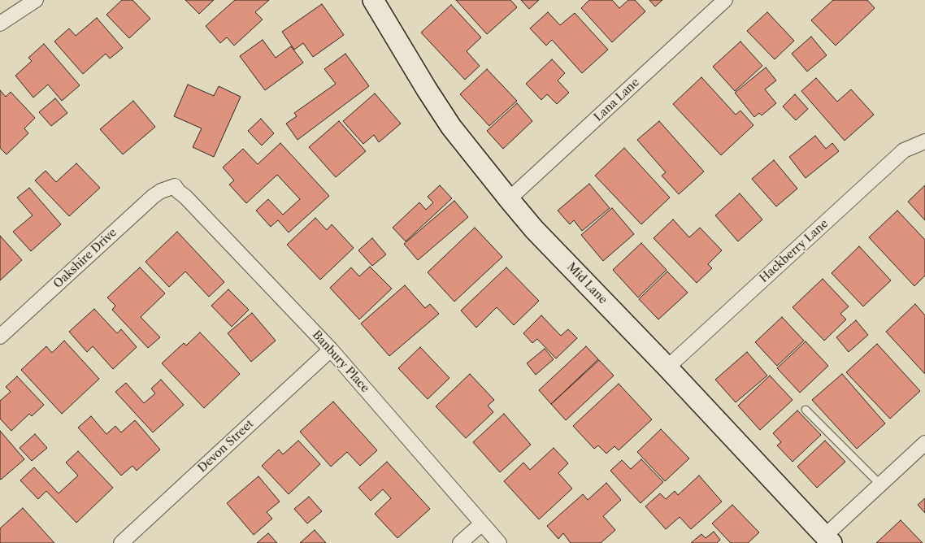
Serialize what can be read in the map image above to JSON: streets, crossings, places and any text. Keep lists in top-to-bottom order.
{
  "streets": {
    "street": [
      "Lana Lane",
      "Hackberry Lane",
      "Oakshire Drive",
      "Mid Lane",
      "Banbury Place",
      "Devon Street"
    ]
  },
  "crossings": [
    ["Lana Lane", "Mid Lane"],
    ["Hackberry Lane", "Mid Lane"],
    ["Oakshire Drive", "Banbury Place"],
    ["Banbury Place", "Devon Street"]
  ]
}
